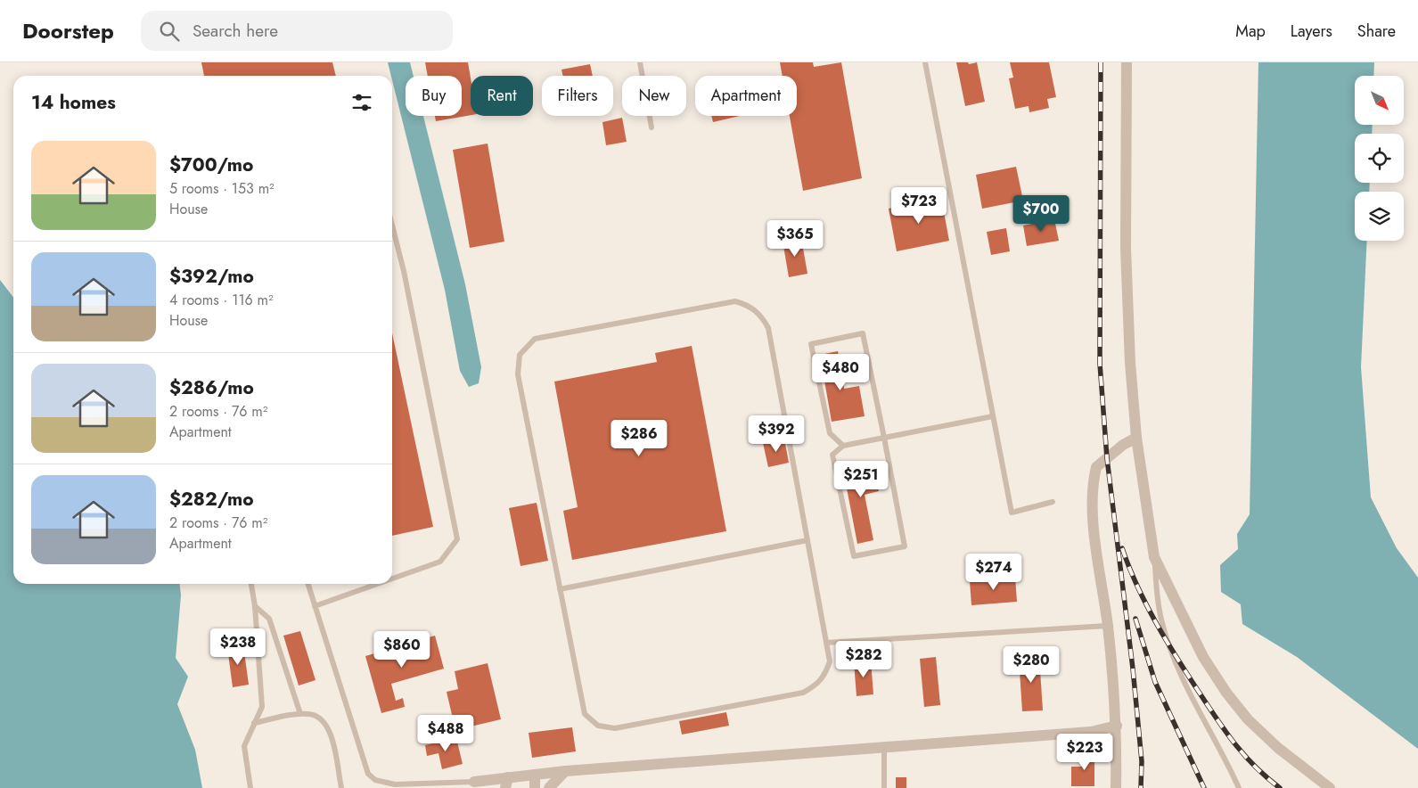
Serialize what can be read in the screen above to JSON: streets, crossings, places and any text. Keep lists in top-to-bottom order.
{
  "north": "bottom right",
  "page": {
    "header": "Doorstep",
    "search": "Search here",
    "nav": ["Map", "Layers", "Share"],
    "chip": [
      "Buy",
      "Rent",
      "Filters",
      "New",
      "Apartment"
    ],
    "heading": "14 homes",
    "list": [
      {
        "name": "$700/mo",
        "note": "5 rooms · 153 m² · House"
      },
      {
        "name": "$392/mo",
        "note": "4 rooms · 116 m² · House"
      },
      {
        "name": "$286/mo",
        "note": "2 rooms · 76 m² · Apartment"
      },
      {
        "name": "$282/mo",
        "note": "2 rooms · 76 m² · Apartment"
      }
    ],
    "price": [
      "$723",
      "$700",
      "$365",
      "$480",
      "$392",
      "$286",
      "$251",
      "$274",
      "$238",
      "$860",
      "$282",
      "$280",
      "$488",
      "$223"
    ]
  }
}
